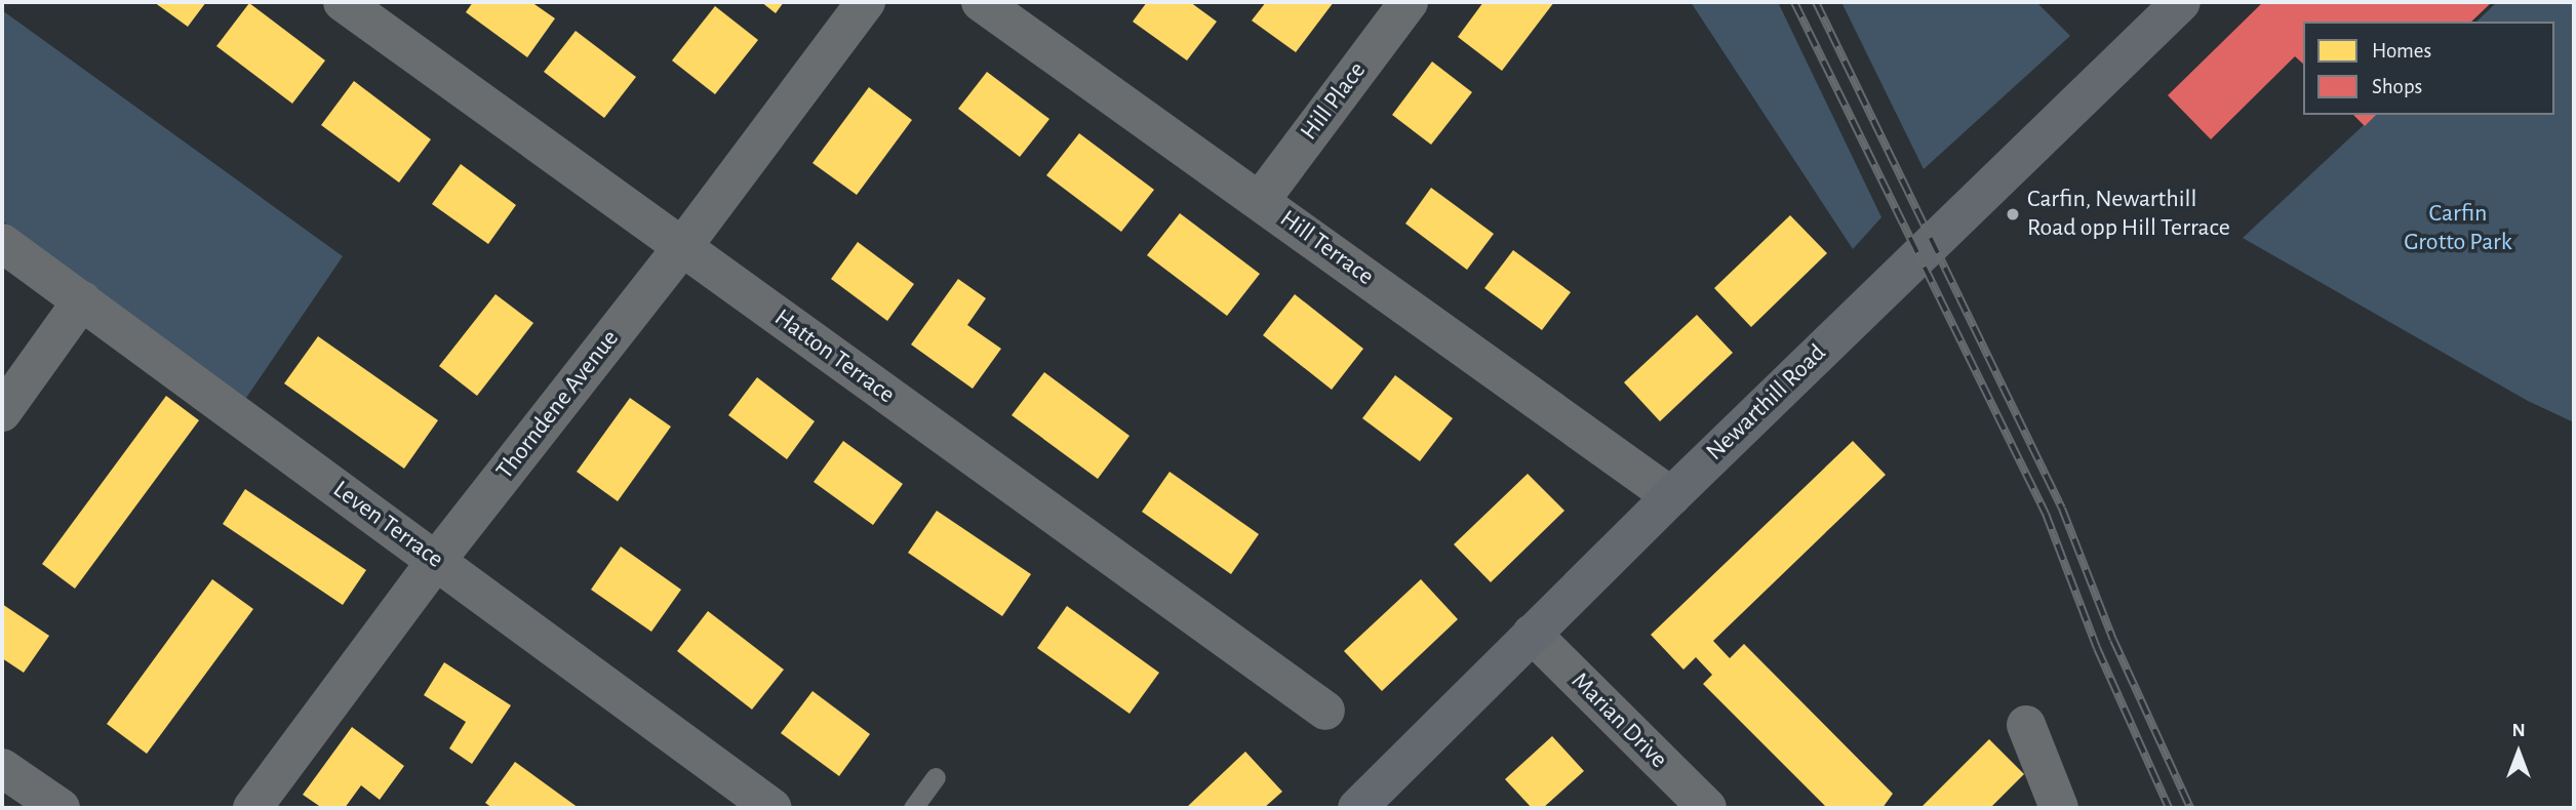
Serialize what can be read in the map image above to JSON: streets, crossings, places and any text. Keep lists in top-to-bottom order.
{
  "streets": {
    "main road": ["Newarthill Road"],
    "street": [
      "Hill Place",
      "Hill Terrace",
      "Hatton Terrace",
      "Thorndene Avenue",
      "Leven Terrace",
      "Marian Drive"
    ]
  },
  "crossings": [
    ["Hill Place", "Hill Terrace"],
    ["Hill Terrace", "Newarthill Road"],
    ["Hatton Terrace", "Thorndene Avenue"],
    ["Newarthill Road", "Marian Drive"],
    ["Thorndene Avenue", "Leven Terrace"]
  ],
  "parks": ["Carfin Grotto Park"],
  "places": ["Carfin, Newarthill Road opp Hill Terrace"],
  "legend": ["Homes", "Shops"],
  "north": "top"
}
